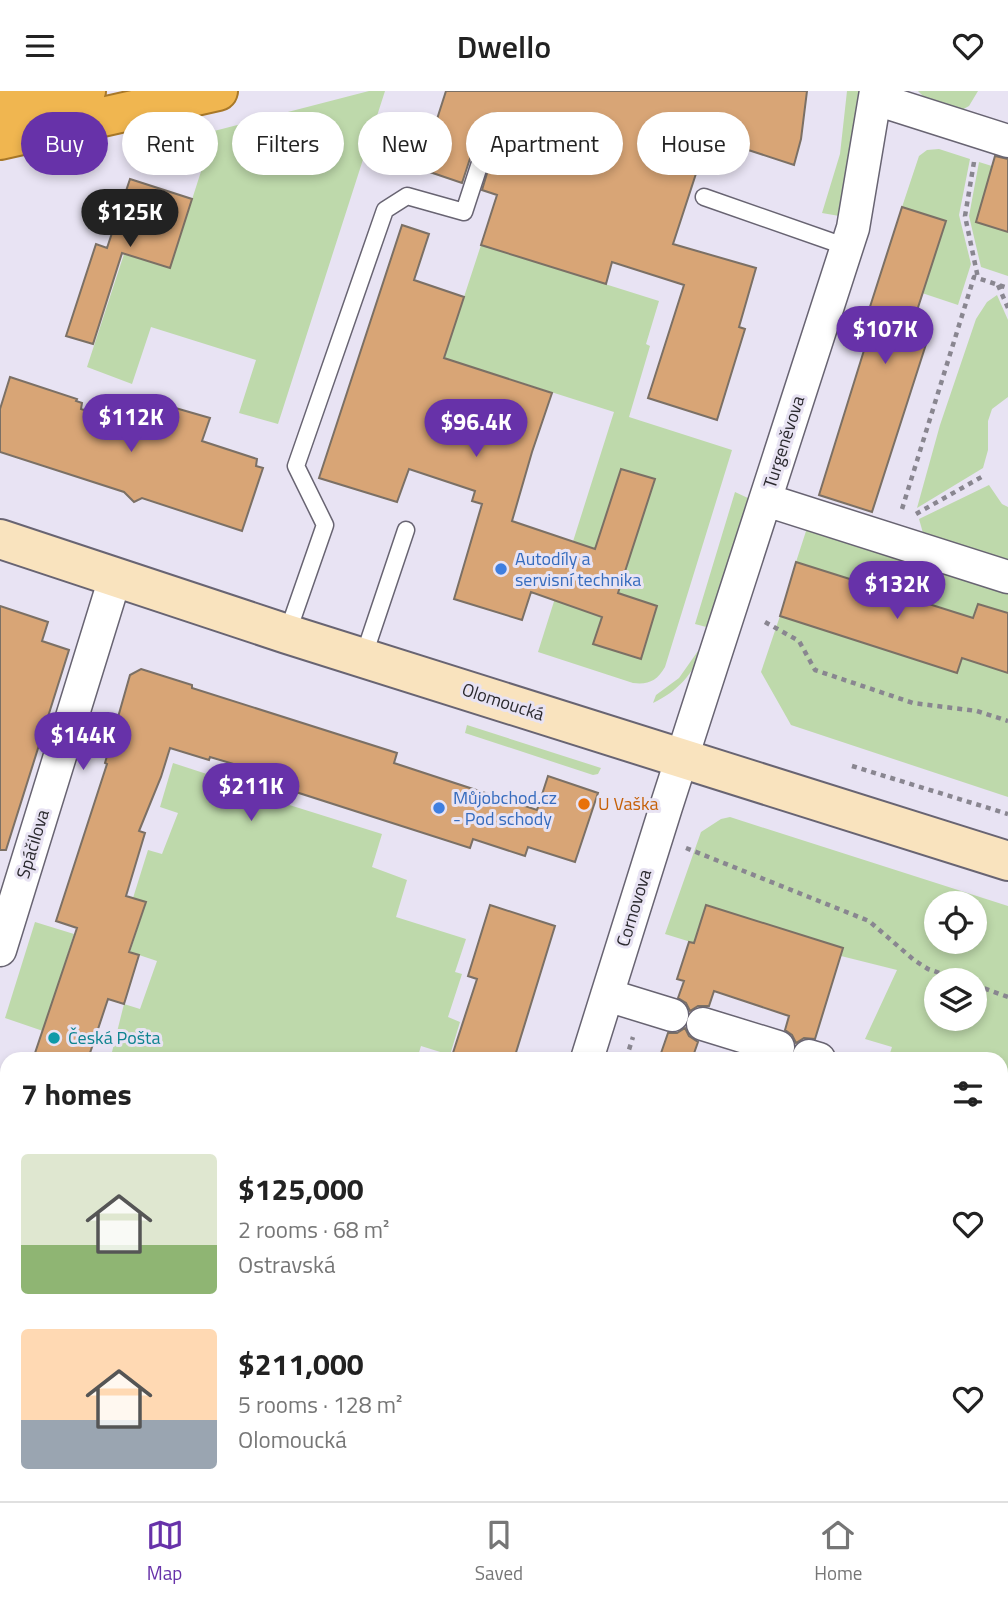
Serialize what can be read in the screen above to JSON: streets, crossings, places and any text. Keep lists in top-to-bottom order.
{
  "streets": {
    "main road": ["Olomoucká"],
    "street": ["Turgeněvova", "Spáčilova", "Cornovova"]
  },
  "crossings": [
    ["Turgeněvova", "Olomoucká"],
    ["Turgeněvova", "Cornovova"],
    ["Olomoucká", "Spáčilova"],
    ["Olomoucká", "Cornovova"]
  ],
  "places": [
    "Autodíly a servisní technika",
    "U Vaška",
    "Můjobchod.cz - Pod schody",
    "Česká Pošta"
  ],
  "page": {
    "header": "Dwello",
    "chip": [
      "Buy",
      "Rent",
      "Filters",
      "New",
      "Apartment",
      "House"
    ],
    "price": [
      "$125K",
      "$107K",
      "$112K",
      "$96.4K",
      "$132K",
      "$144K",
      "$211K"
    ],
    "heading": "7 homes",
    "list": [
      {
        "name": "$125,000",
        "note": "2 rooms · 68 m² · Ostravská"
      },
      {
        "name": "$211,000",
        "note": "5 rooms · 128 m² · Olomoucká"
      }
    ],
    "tabs": ["Map", "Saved", "Home"]
  }
}
